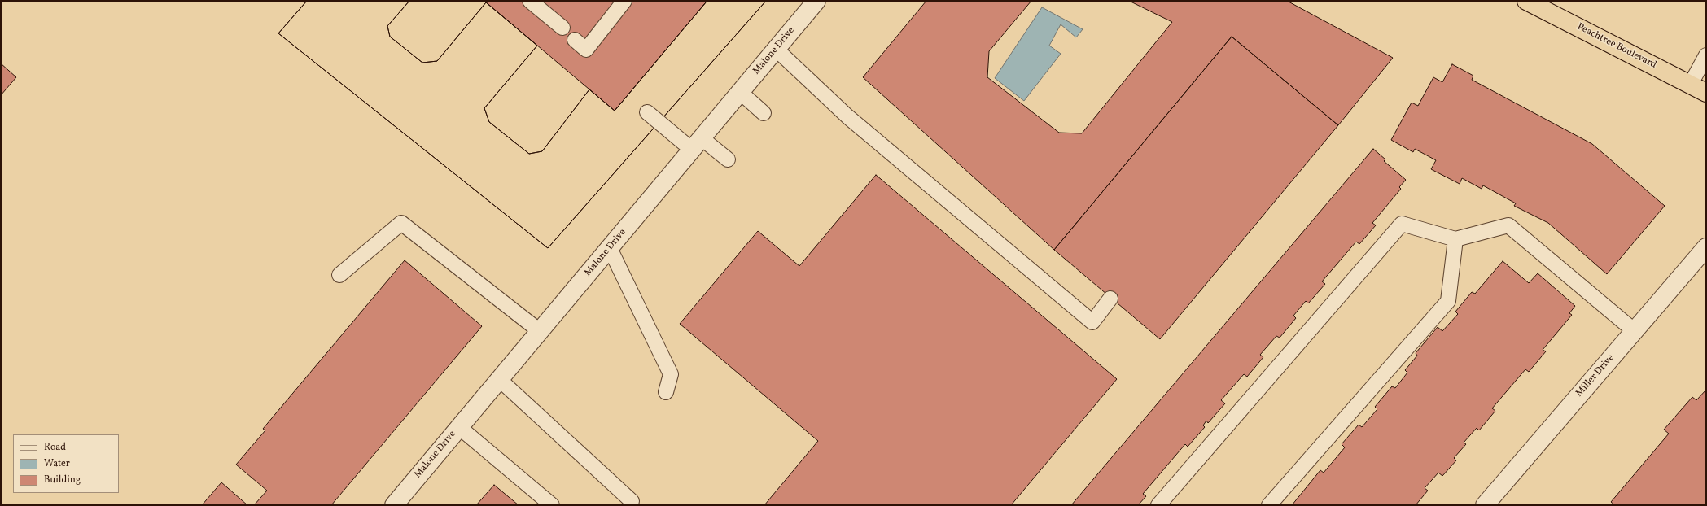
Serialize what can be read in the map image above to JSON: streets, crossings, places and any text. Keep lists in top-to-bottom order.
{
  "streets": {
    "highway": ["Peachtree Boulevard"],
    "street": ["Malone Drive", "Miller Drive"]
  },
  "legend": ["Road", "Water", "Building"]
}
